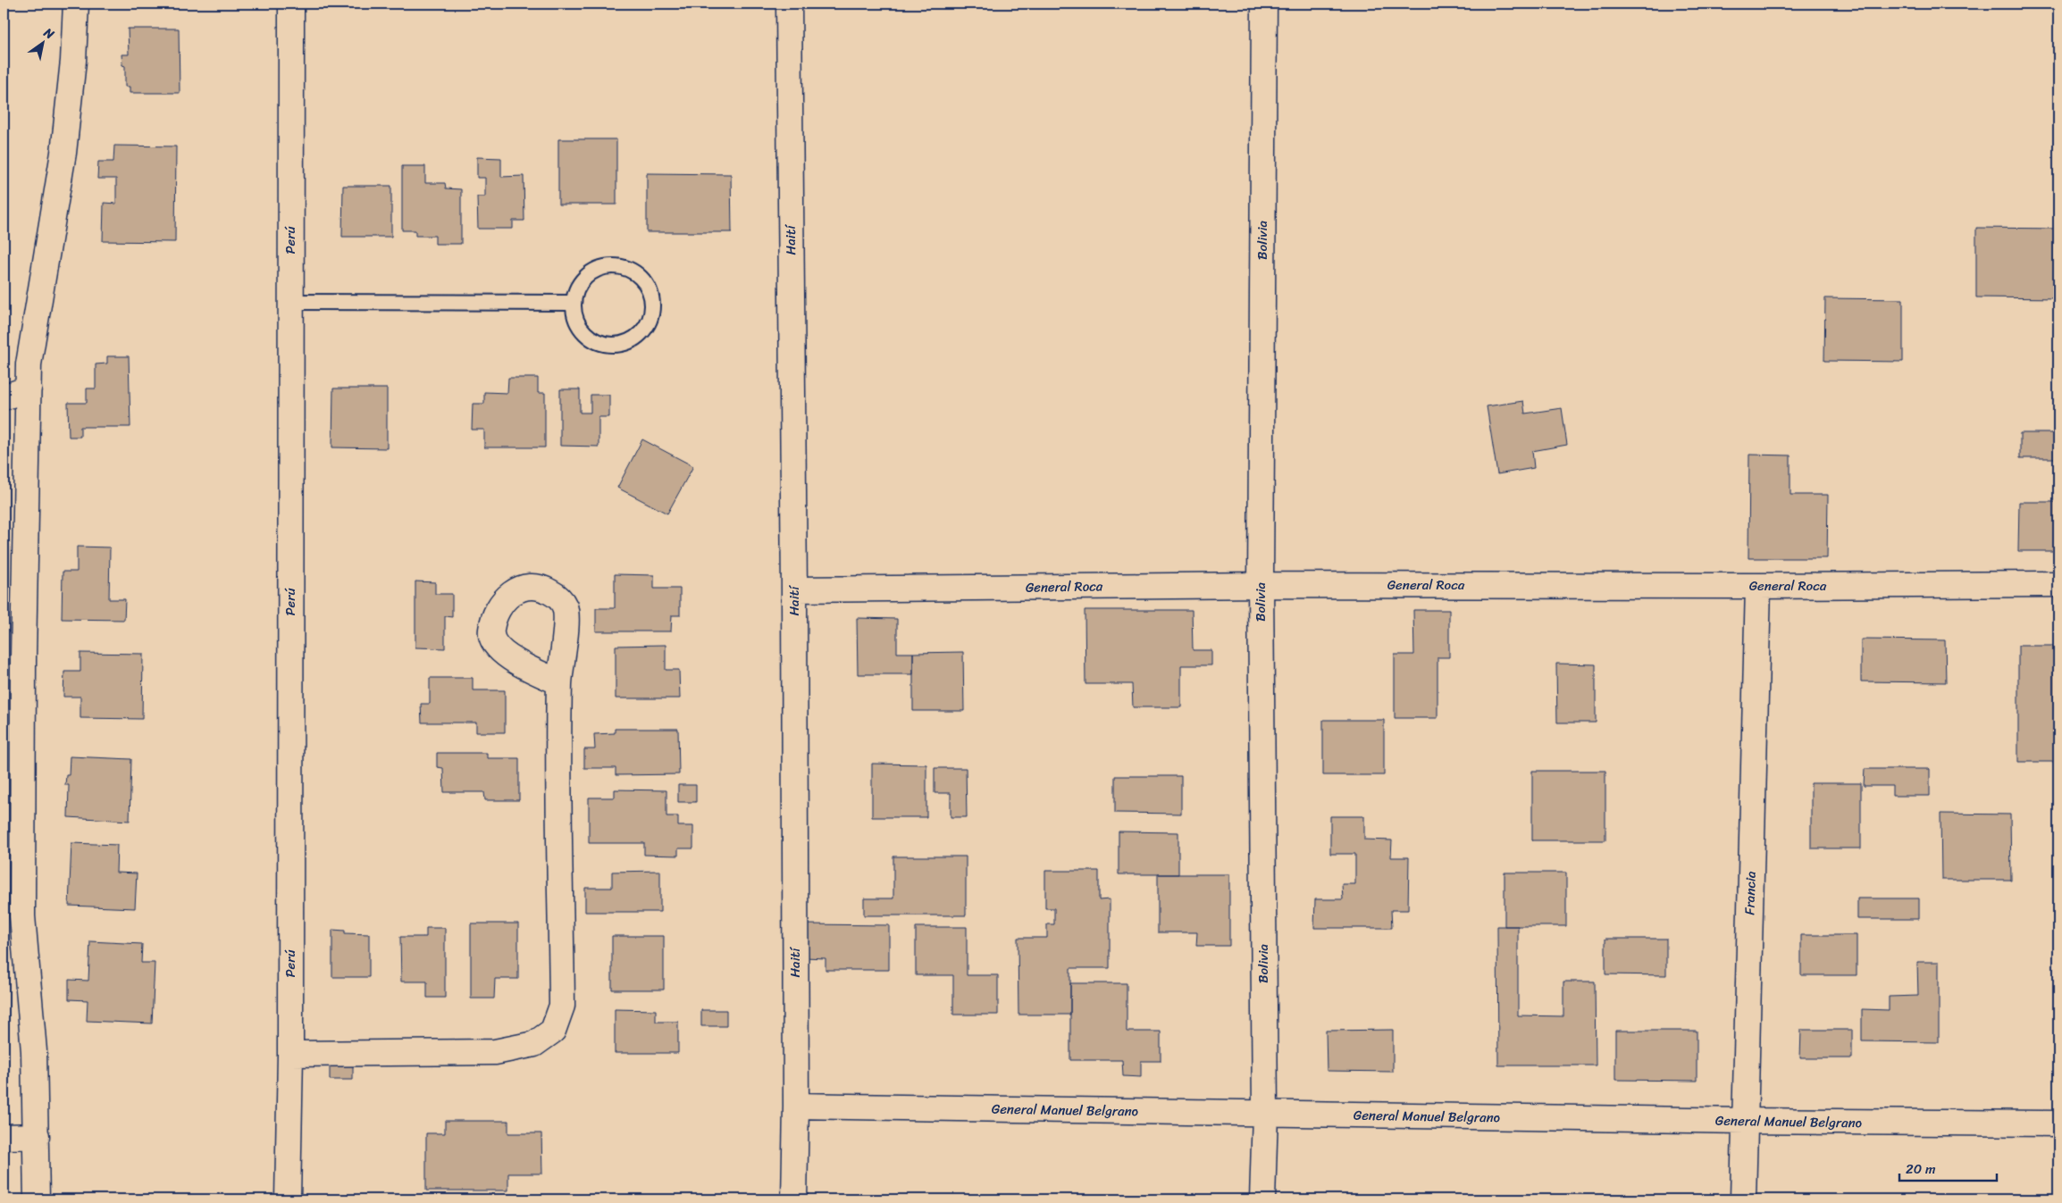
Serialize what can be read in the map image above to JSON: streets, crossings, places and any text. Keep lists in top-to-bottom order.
{
  "streets": {
    "street": [
      "Perú",
      "Haití",
      "Bolivia",
      "General Roca",
      "Francia",
      "General Manuel Belgrano"
    ]
  },
  "crossings": [
    ["Haití", "General Roca"],
    ["Haití", "General Manuel Belgrano"],
    ["Bolivia", "General Roca"],
    ["Bolivia", "General Manuel Belgrano"],
    ["General Roca", "Francia"],
    ["Francia", "General Manuel Belgrano"]
  ],
  "scale_bar": "20 m",
  "north": "top right"
}
